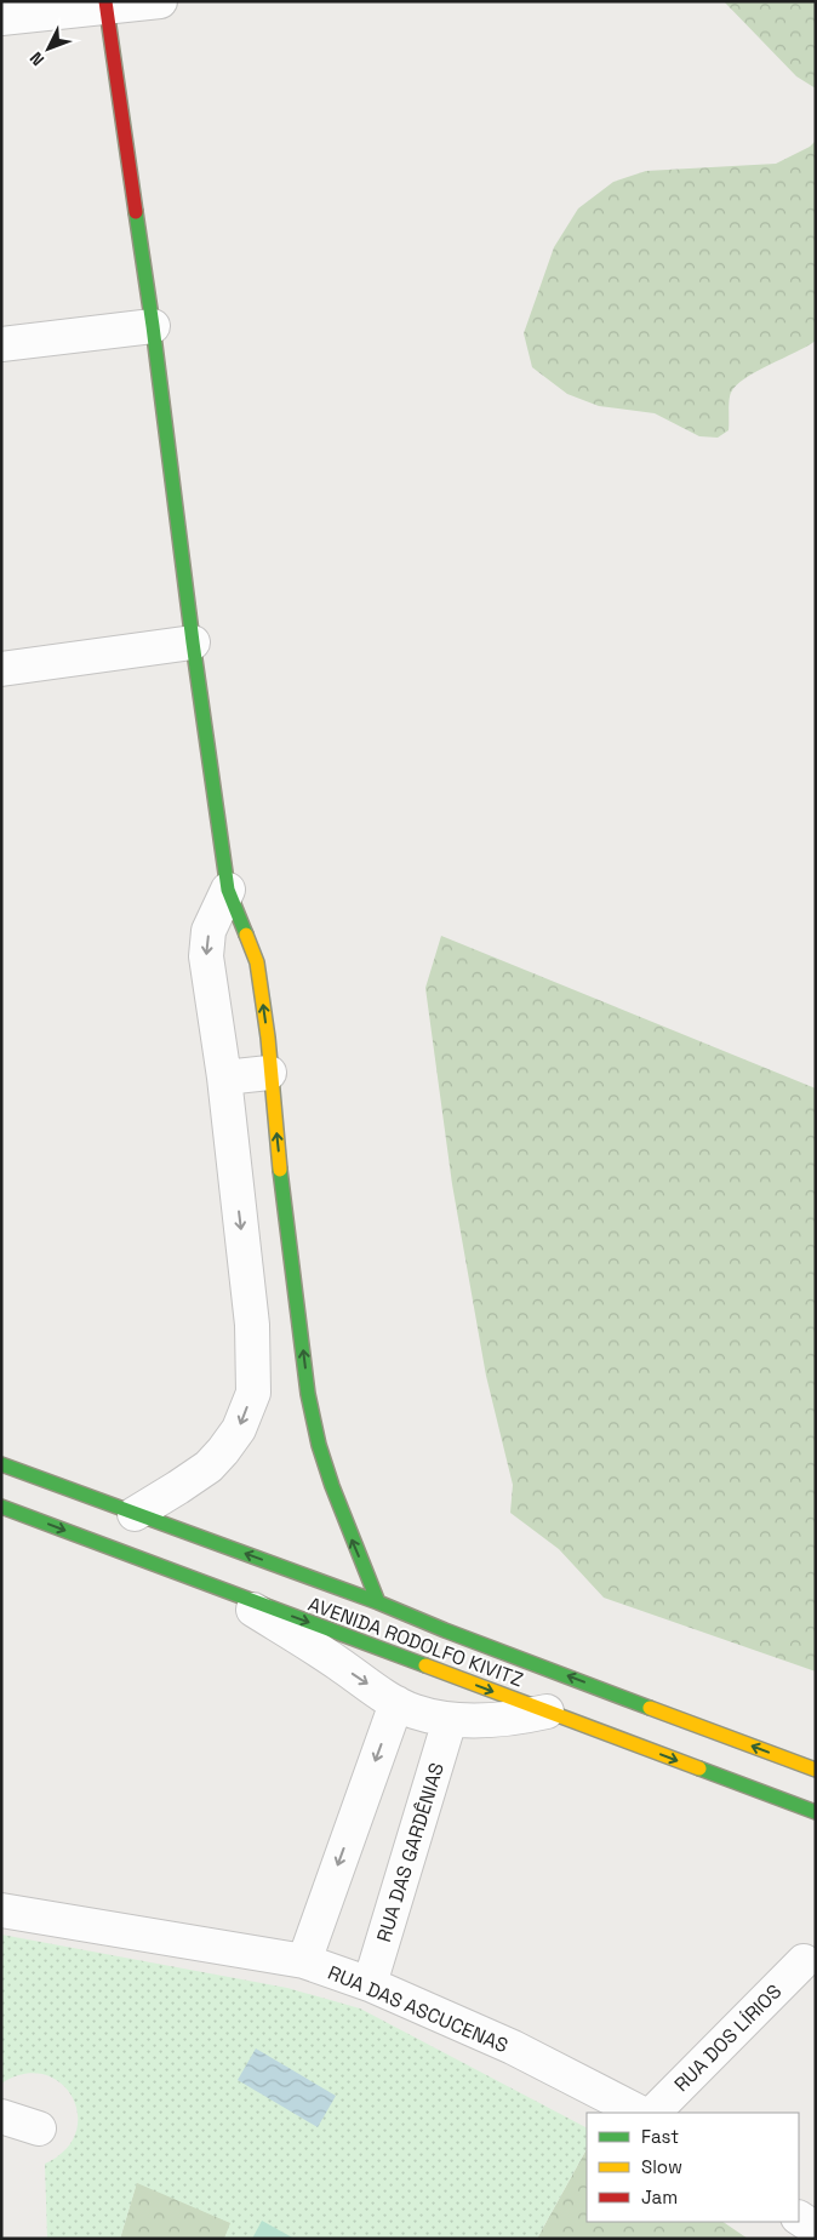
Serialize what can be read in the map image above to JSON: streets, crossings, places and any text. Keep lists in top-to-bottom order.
{
  "streets": {
    "main road": ["AVENIDA RODOLFO KIVITZ"],
    "street": ["RUA DAS GARDÊNIAS", "RUA DAS ASCUCENAS", "RUA DOS LÍRIOS"]
  },
  "crossings": [
    ["RUA DAS GARDÊNIAS", "RUA DAS ASCUCENAS"]
  ],
  "legend": ["Fast", "Slow", "Jam"],
  "north": "bottom left"
}
